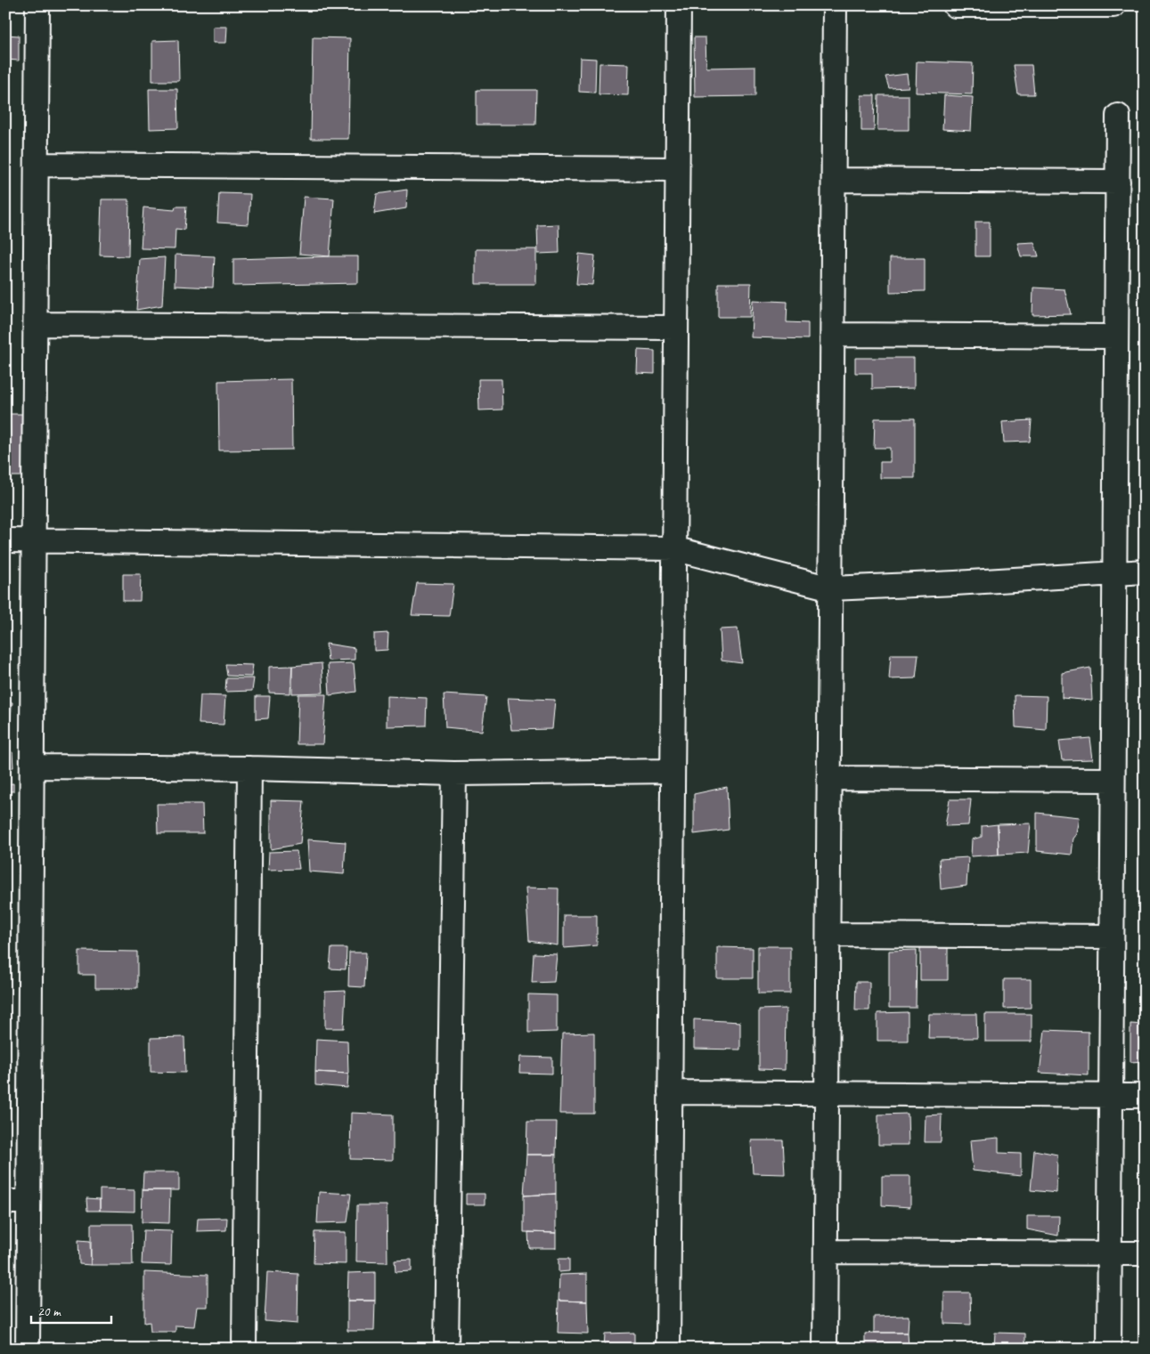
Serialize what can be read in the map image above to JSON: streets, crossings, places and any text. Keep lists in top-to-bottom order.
{
  "scale_bar": "20 m"
}
